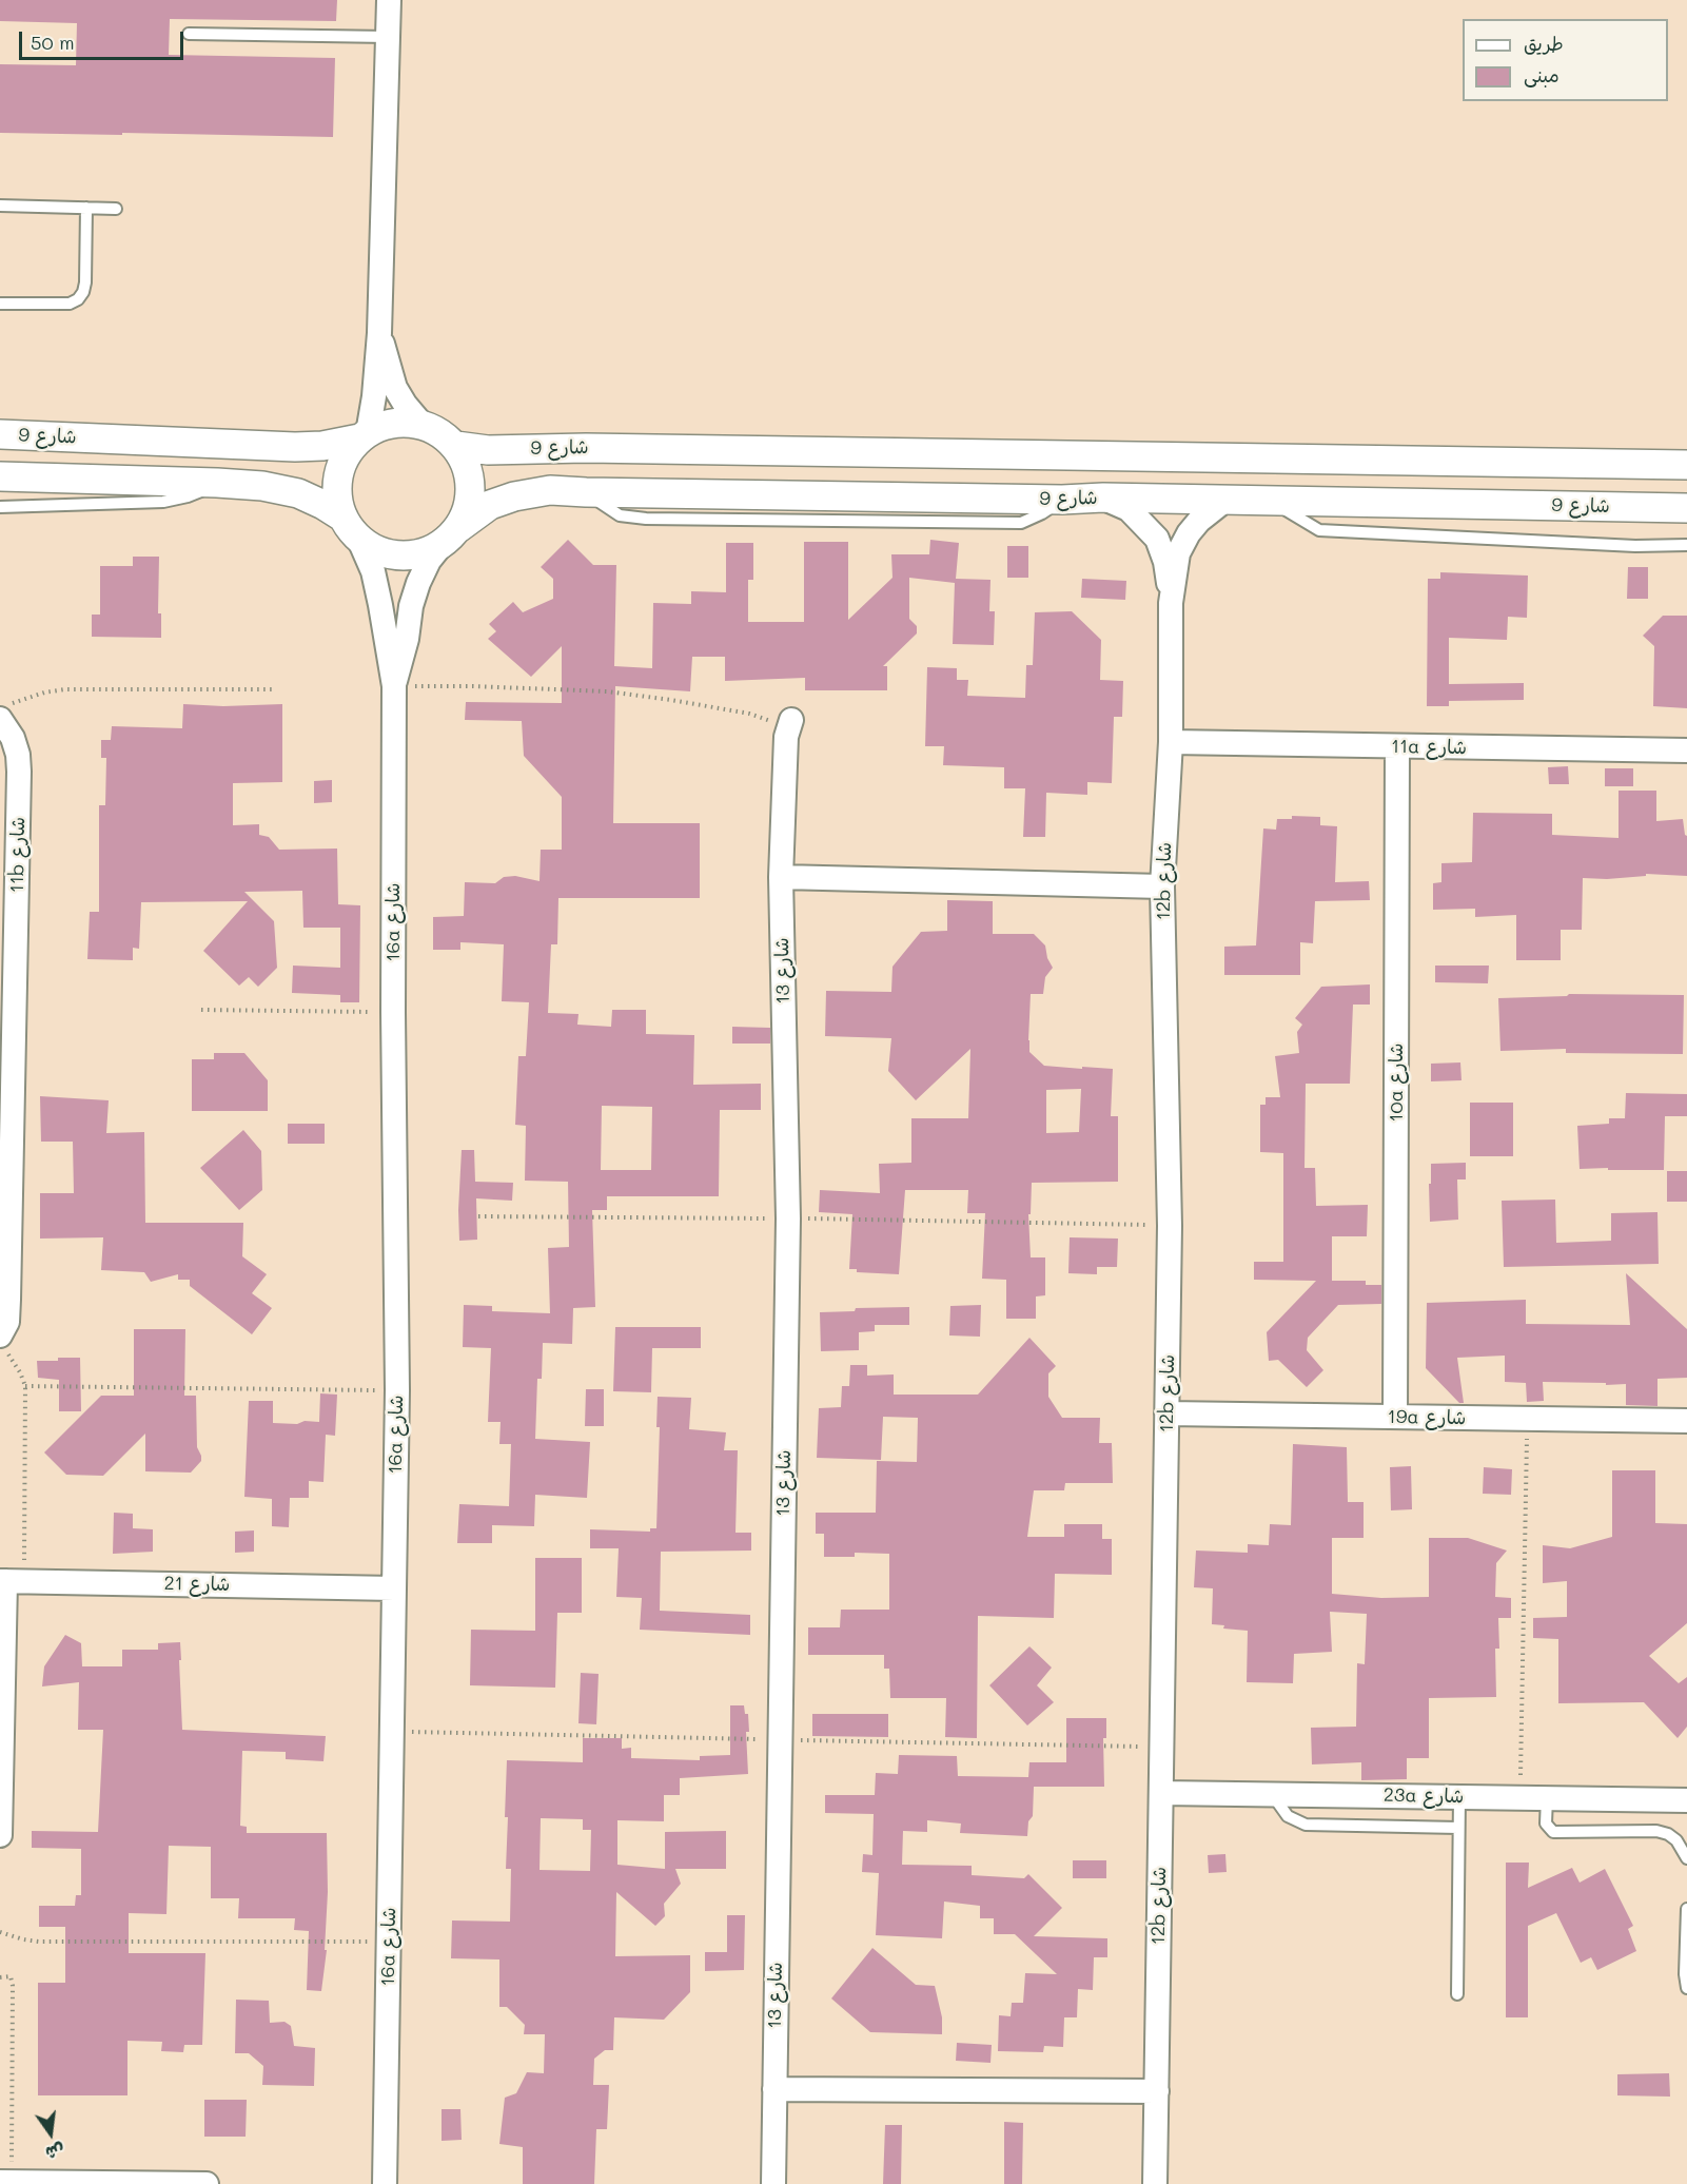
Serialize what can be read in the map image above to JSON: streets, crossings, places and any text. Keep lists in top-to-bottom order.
{
  "streets": {
    "street": [
      "شارع 9",
      "11a شارع",
      "11b شارع",
      "12b شارع",
      "16a شارع",
      "شارع 13",
      "10a شارع",
      "19a شارع",
      "شارع 21",
      "23a شارع"
    ]
  },
  "crossings": [
    ["شارع 9", "12b شارع"],
    ["شارع 9", "16a شارع"],
    ["11a شارع", "12b شارع"],
    ["11a شارع", "10a شارع"],
    ["12b شارع", "19a شارع"],
    ["12b شارع", "23a شارع"],
    ["16a شارع", "شارع 21"],
    ["10a شارع", "19a شارع"]
  ],
  "legend": ["طريق", "مبنى"],
  "scale_bar": "50 m",
  "north": "bottom"
}
